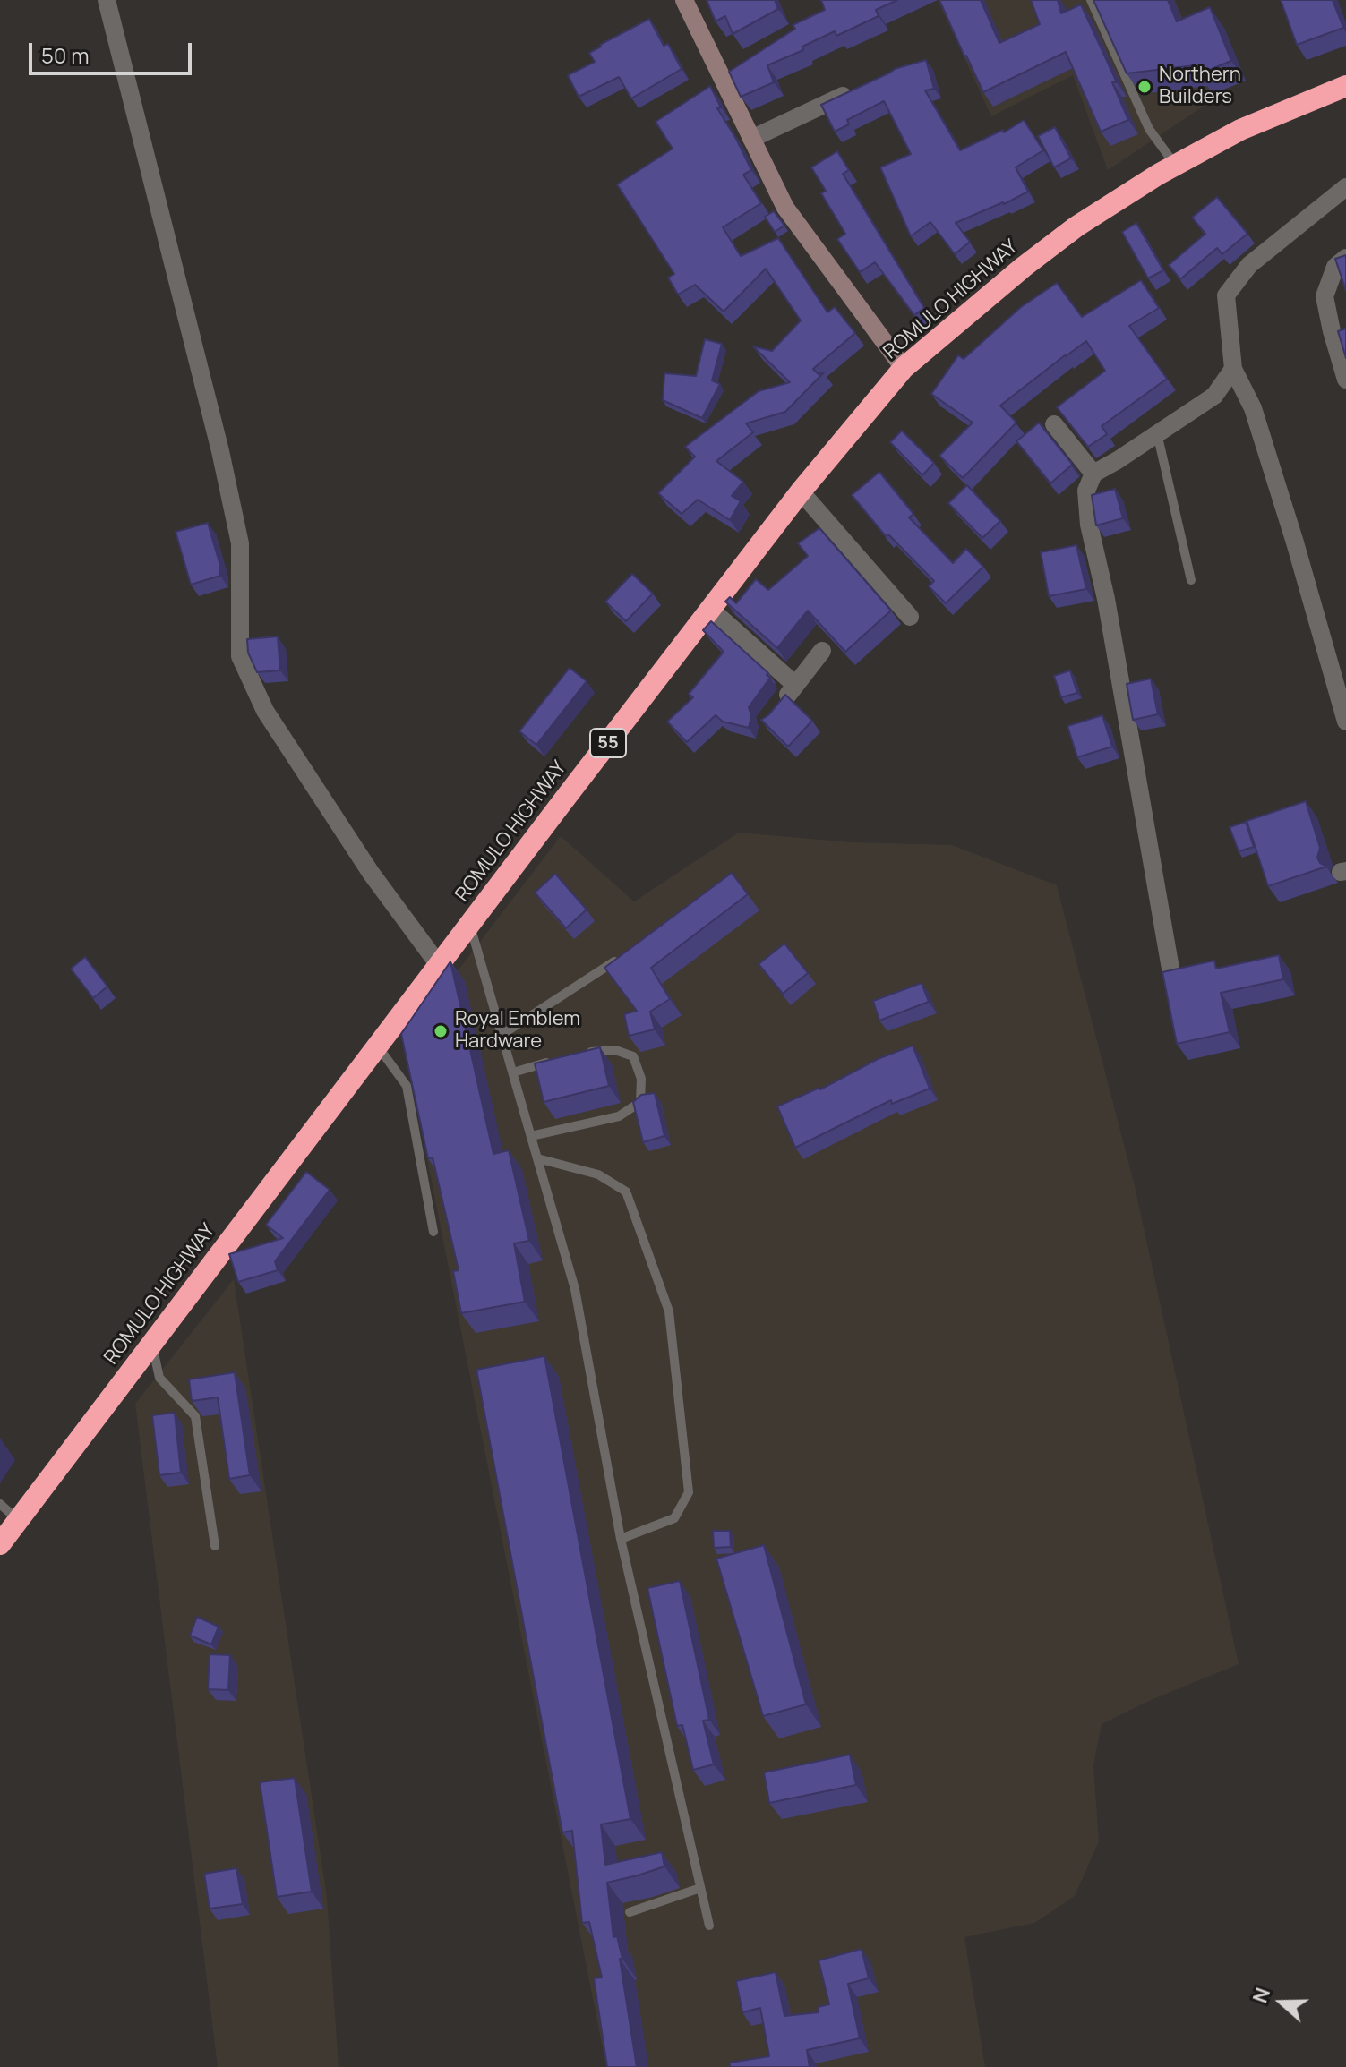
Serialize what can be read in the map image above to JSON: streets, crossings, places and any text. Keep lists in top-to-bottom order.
{
  "streets": {
    "highway": ["ROMULO HIGHWAY", "55"]
  },
  "places": ["Northern Builders", "Royal Emblem Hardware"],
  "scale_bar": "50 m",
  "north": "left"
}
